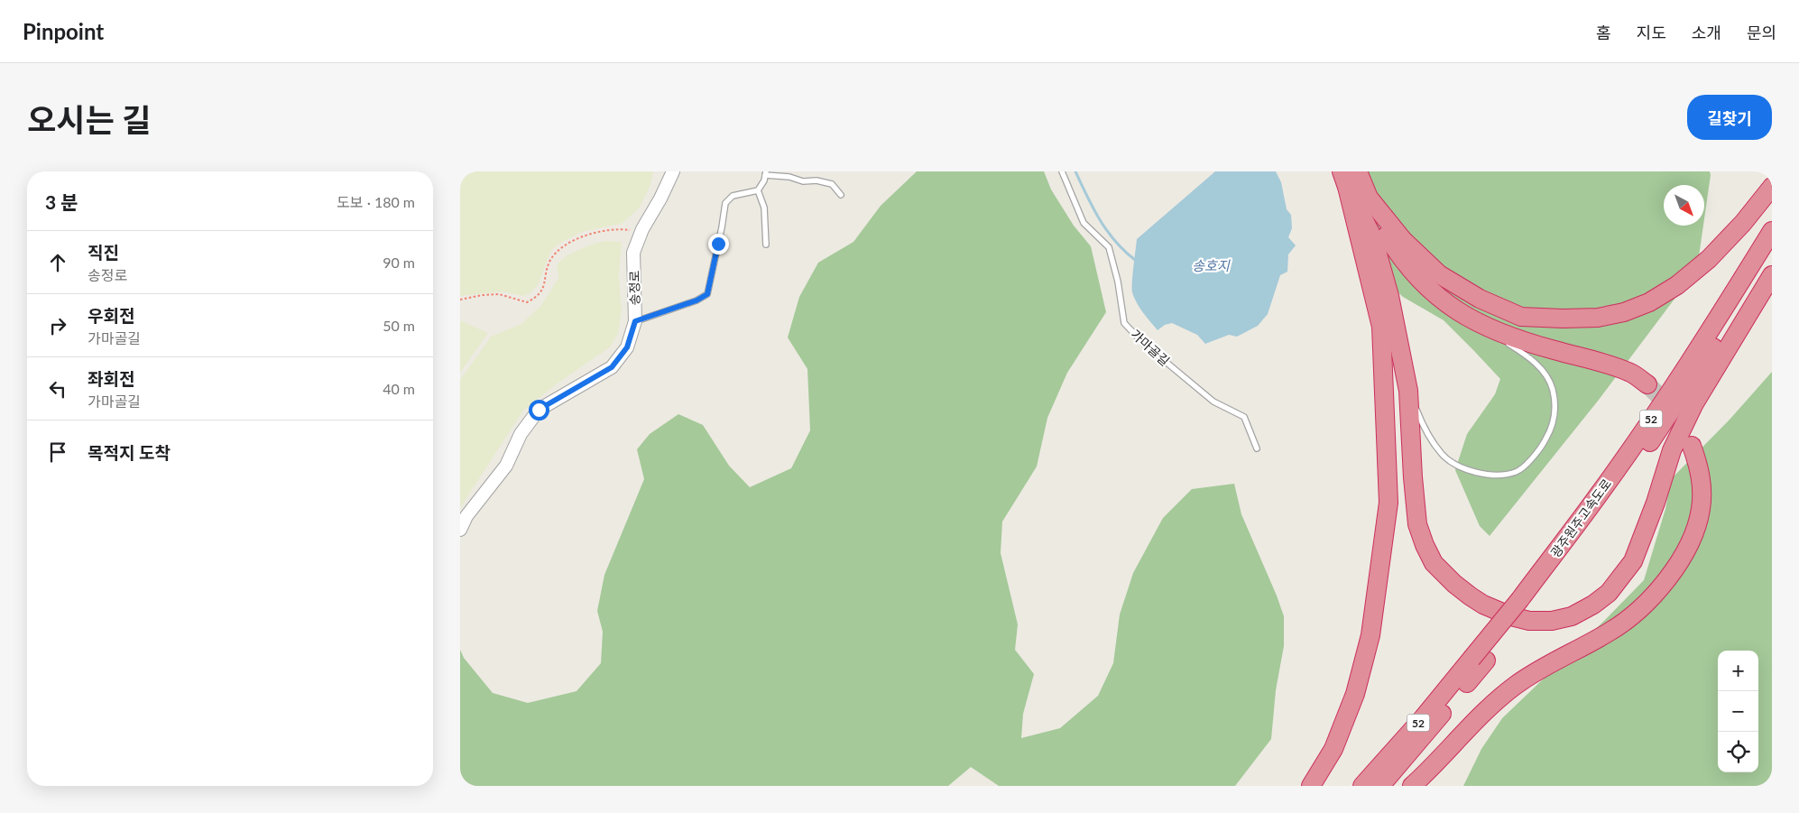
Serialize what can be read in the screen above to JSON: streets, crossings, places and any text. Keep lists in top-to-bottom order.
{
  "streets": {
    "highway": ["52", "광주원주고속도로"],
    "street": ["송정로"],
    "lane": ["가마골길"]
  },
  "water": ["송호지"],
  "north": "bottom right",
  "page": {
    "header": "Pinpoint",
    "nav": [
      "홈",
      "지도",
      "소개",
      "문의"
    ],
    "title": "오시는 길",
    "buttons": "길찾기",
    "heading": ["3 분", "도보 · 180 m"],
    "list": [
      ["직진", "송정로", "90 m"],
      ["우회전", "가마골길", "50 m"],
      ["좌회전", "가마골길", "40 m"],
      "목적지 도착"
    ],
    "map_buttons": ["+", "−"]
  }
}
